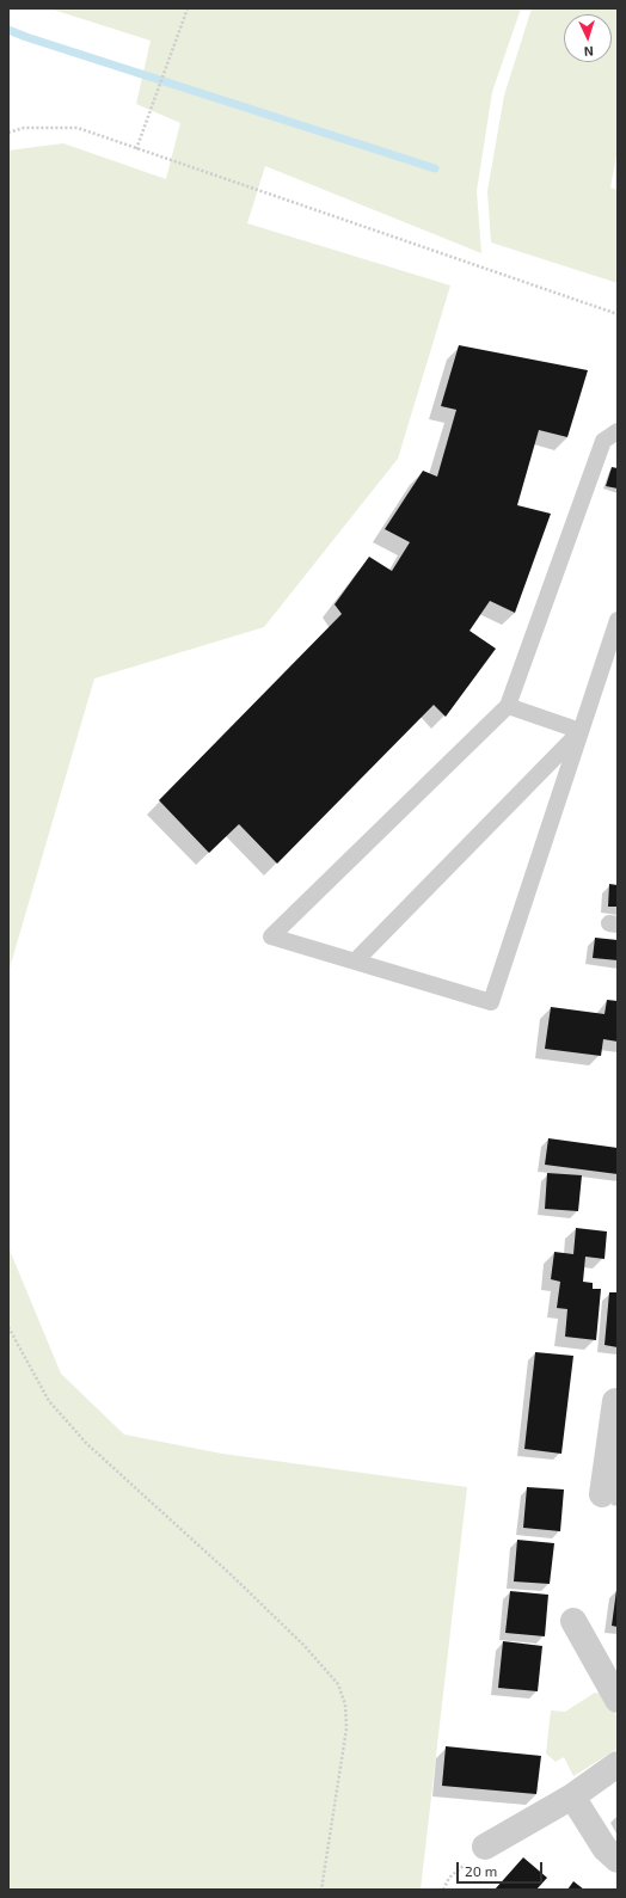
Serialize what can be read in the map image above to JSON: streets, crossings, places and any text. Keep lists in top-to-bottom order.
{
  "scale_bar": "20 m",
  "north": "bottom"
}
